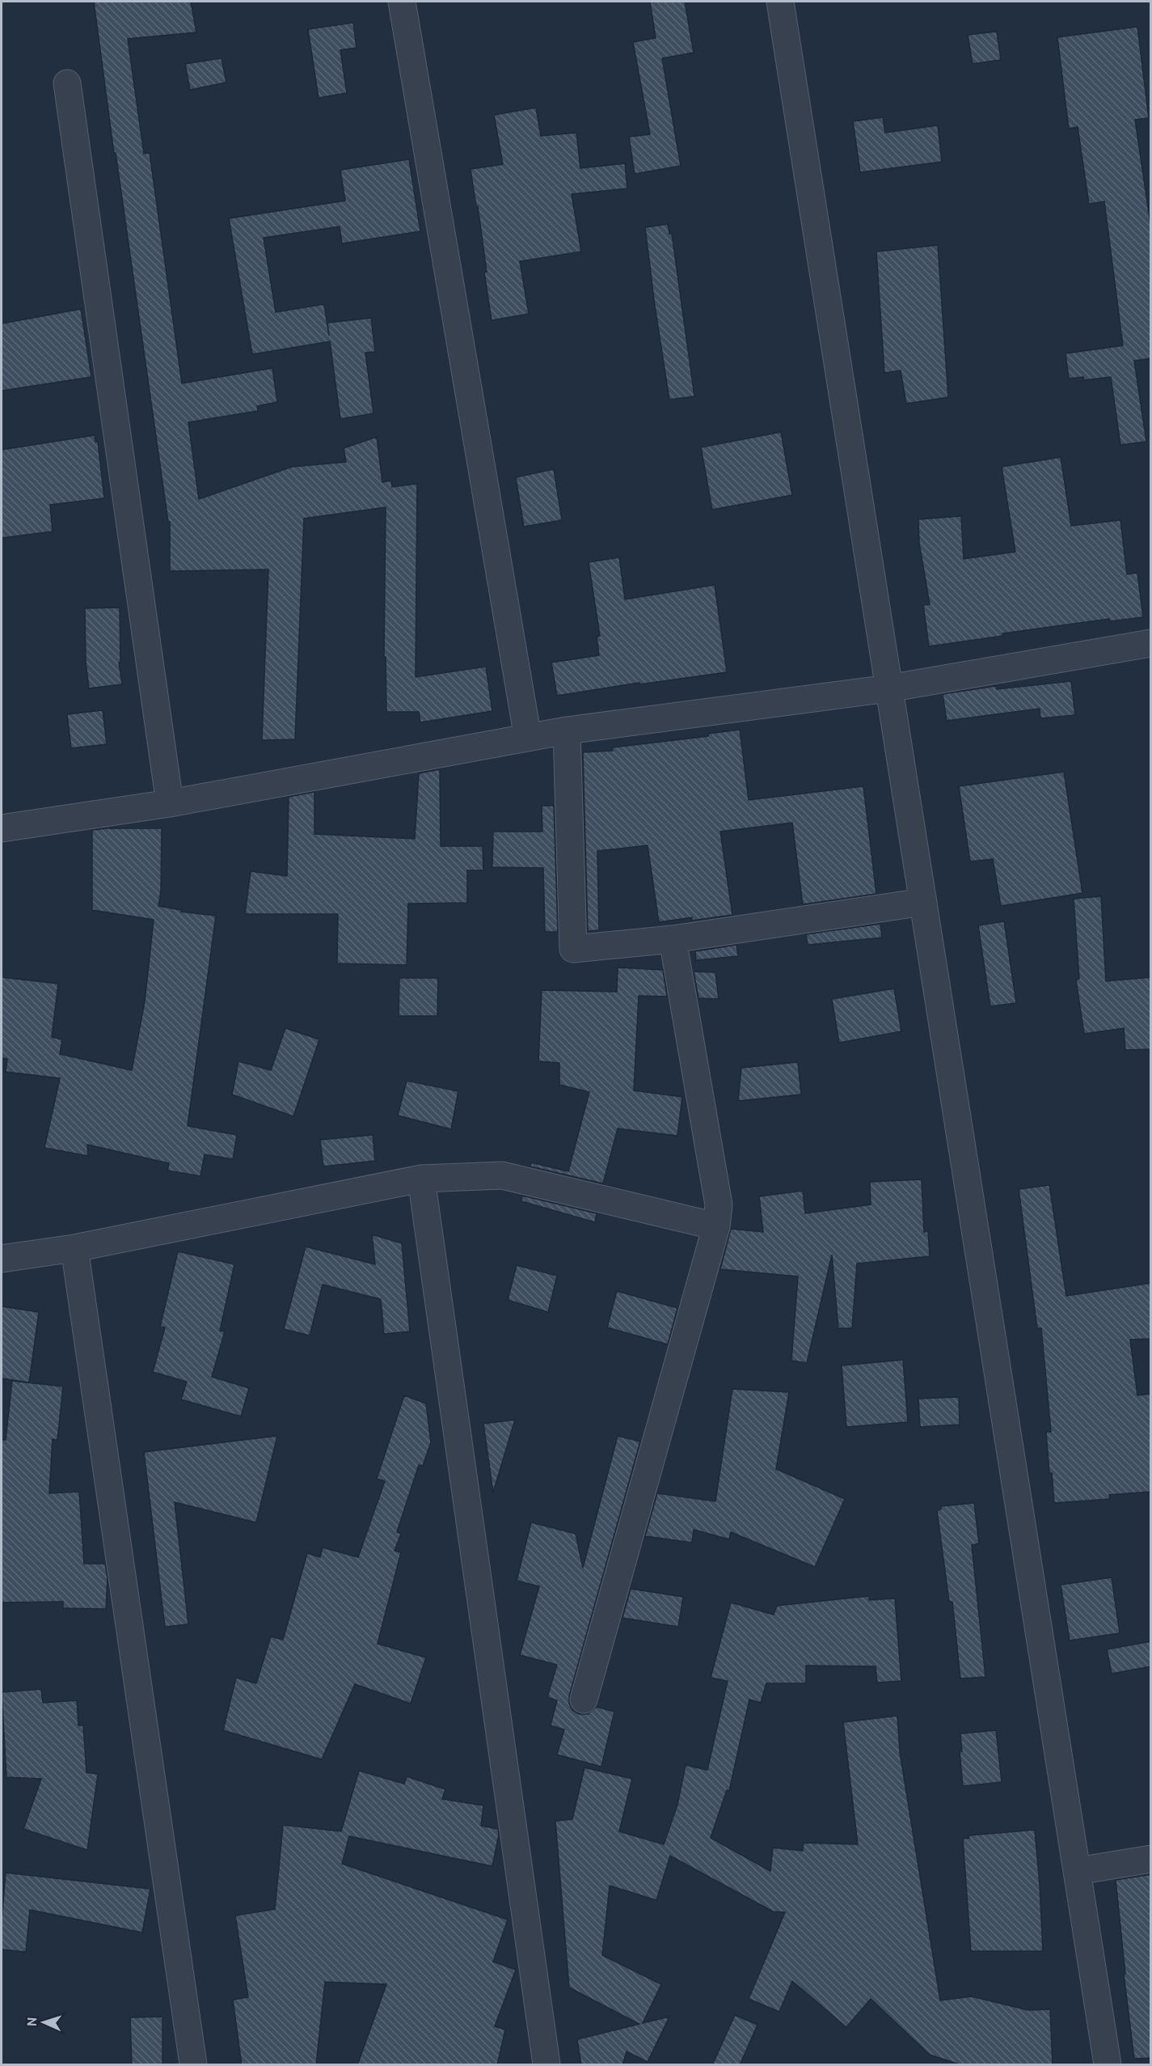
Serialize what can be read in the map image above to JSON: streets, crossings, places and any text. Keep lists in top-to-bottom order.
{
  "north": "left"
}
